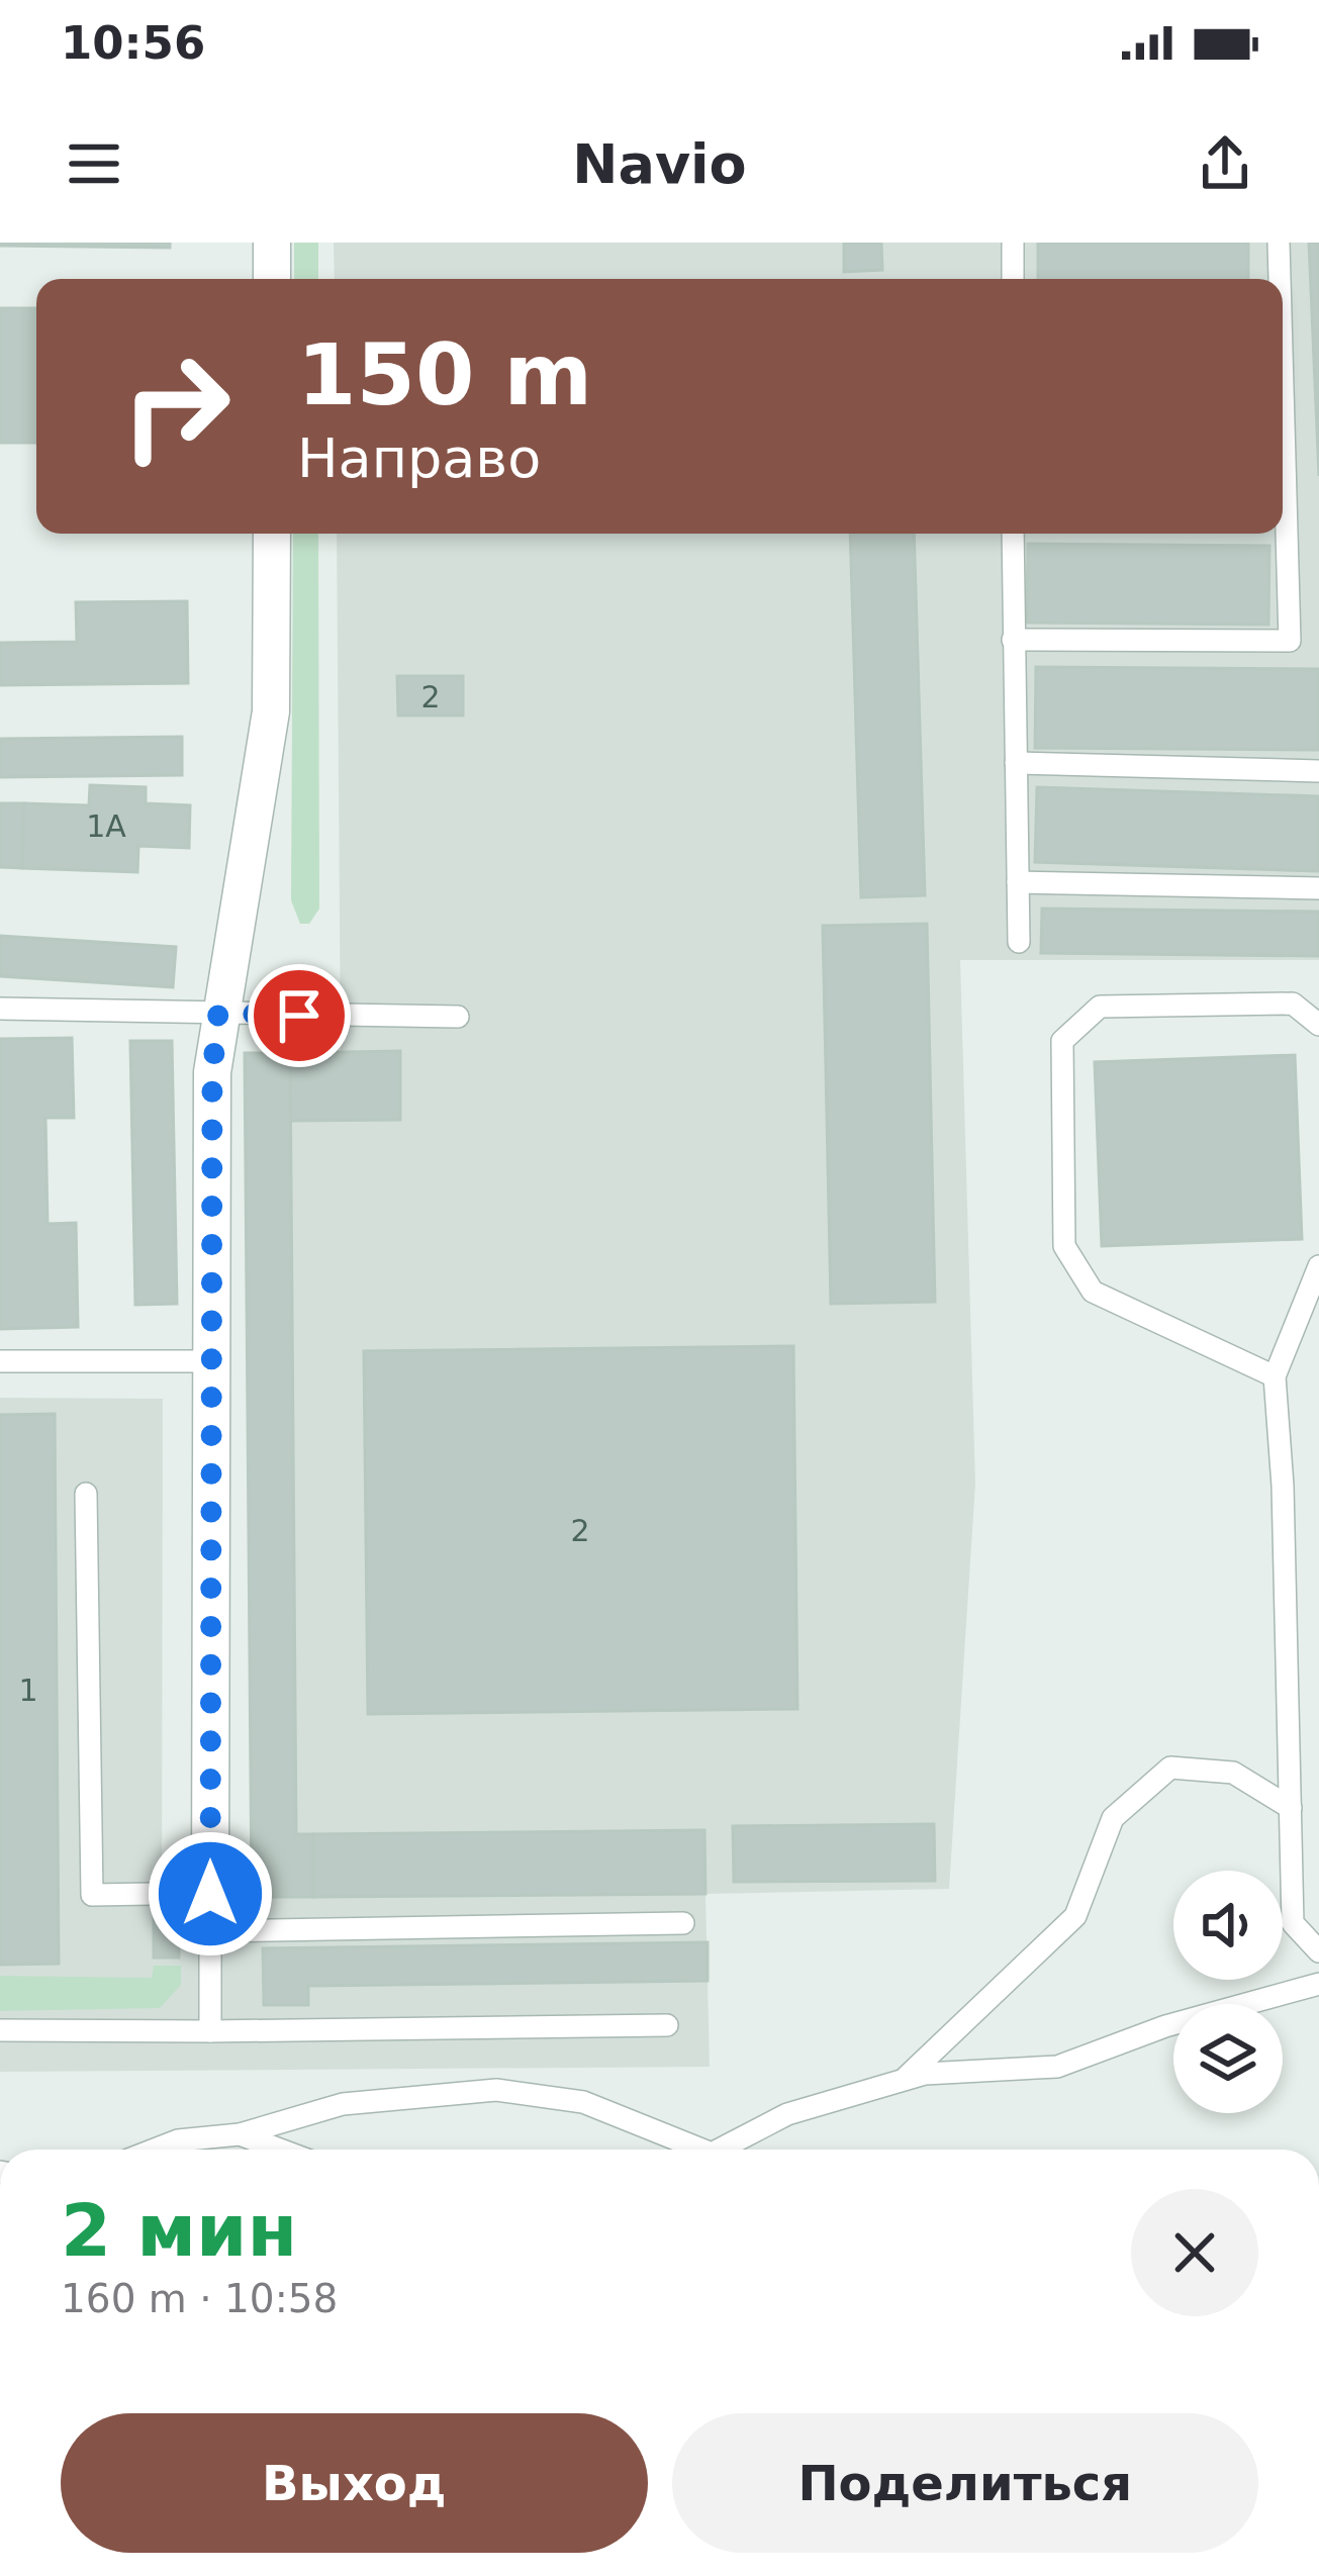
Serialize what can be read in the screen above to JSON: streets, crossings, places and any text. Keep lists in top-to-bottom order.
{
  "house_numbers": [
    "2",
    "1А",
    "2",
    "1"
  ],
  "page": {
    "status": "10:56",
    "header": "Navio",
    "turn": ["150 m", "Направо"],
    "heading": ["2 мин", "160 m · 10:58"],
    "buttons": ["Выход", "Поделиться"]
  }
}
